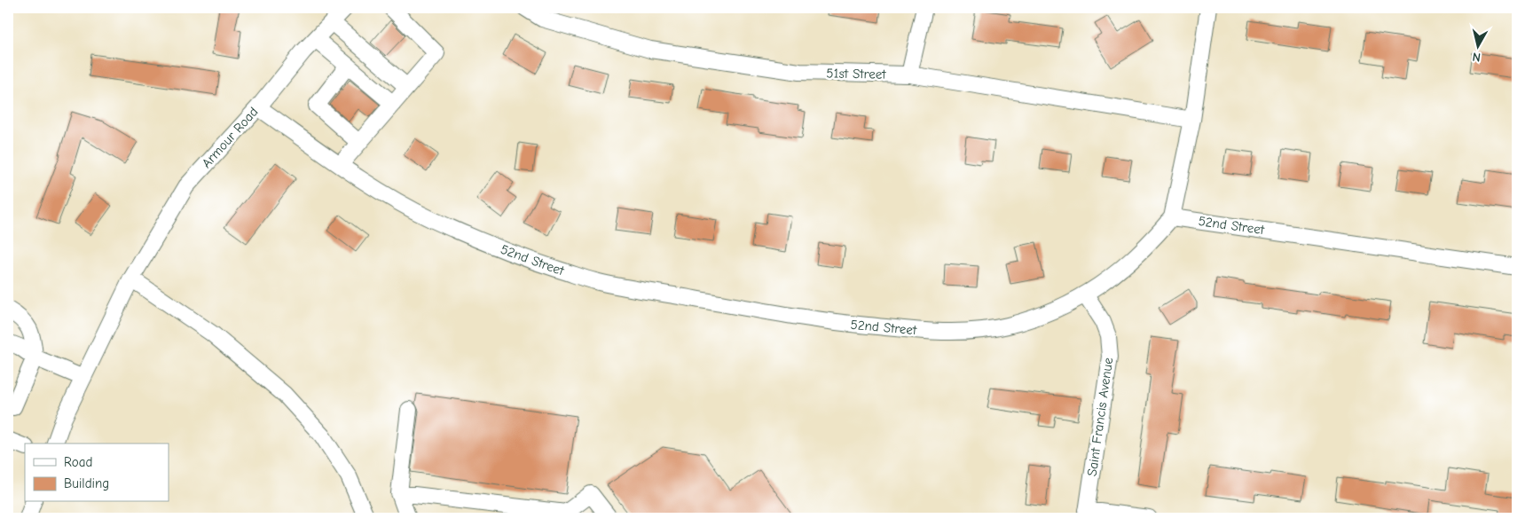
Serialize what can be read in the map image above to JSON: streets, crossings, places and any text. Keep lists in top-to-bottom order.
{
  "streets": {
    "street": [
      "51st Street",
      "Armour Road",
      "52nd Street",
      "Saint Francis Avenue"
    ]
  },
  "crossings": [
    ["Armour Road", "52nd Street"],
    ["52nd Street", "Saint Francis Avenue"]
  ],
  "legend": ["Road", "Building"],
  "north": "bottom"
}
